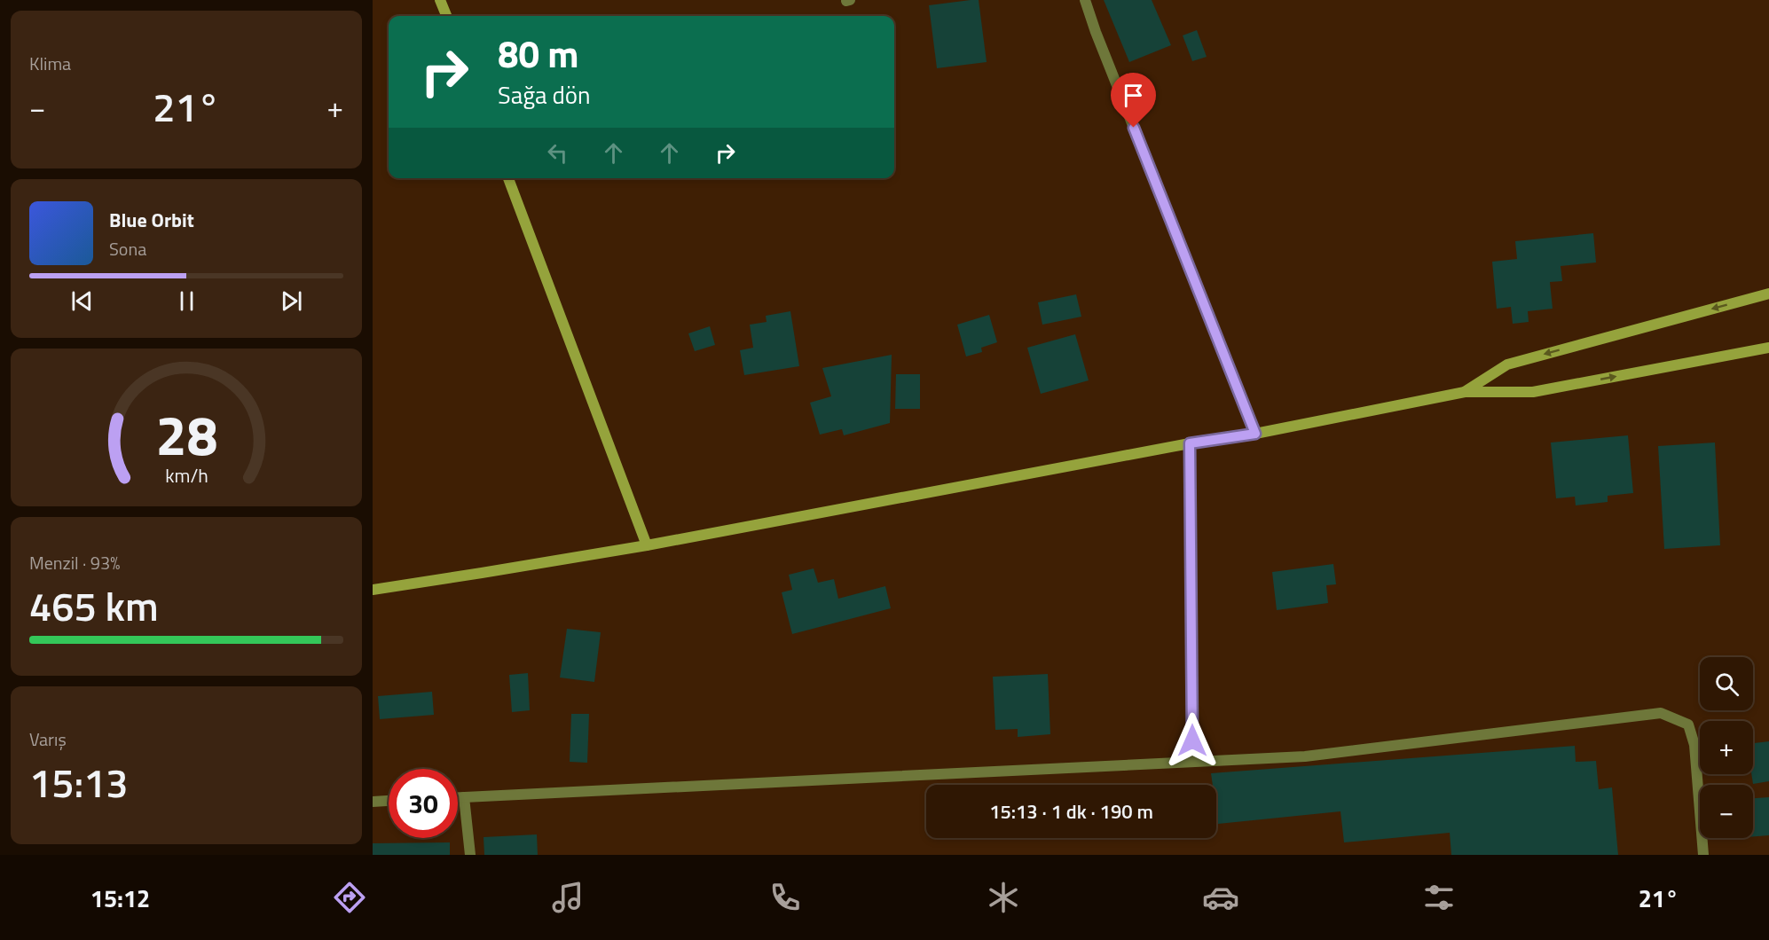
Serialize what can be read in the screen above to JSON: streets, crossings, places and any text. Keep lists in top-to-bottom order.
{
  "page": {
    "tile": [
      "Klima",
      ["Menzil · 93%", "465 km"],
      ["Varış", "15:13"]
    ],
    "turn": ["80 m", "Sağa dön"],
    "heat": ["−", "21°", "+"],
    "song": ["Blue Orbit", "Sona"],
    "map_buttons": ["+", "−"],
    "limit": "30",
    "trip": "15:13 · 1 dk · 190 m",
    "tabs": ["15:12", "21°"],
    "gauge": ["28", "km/h"]
  }
}
